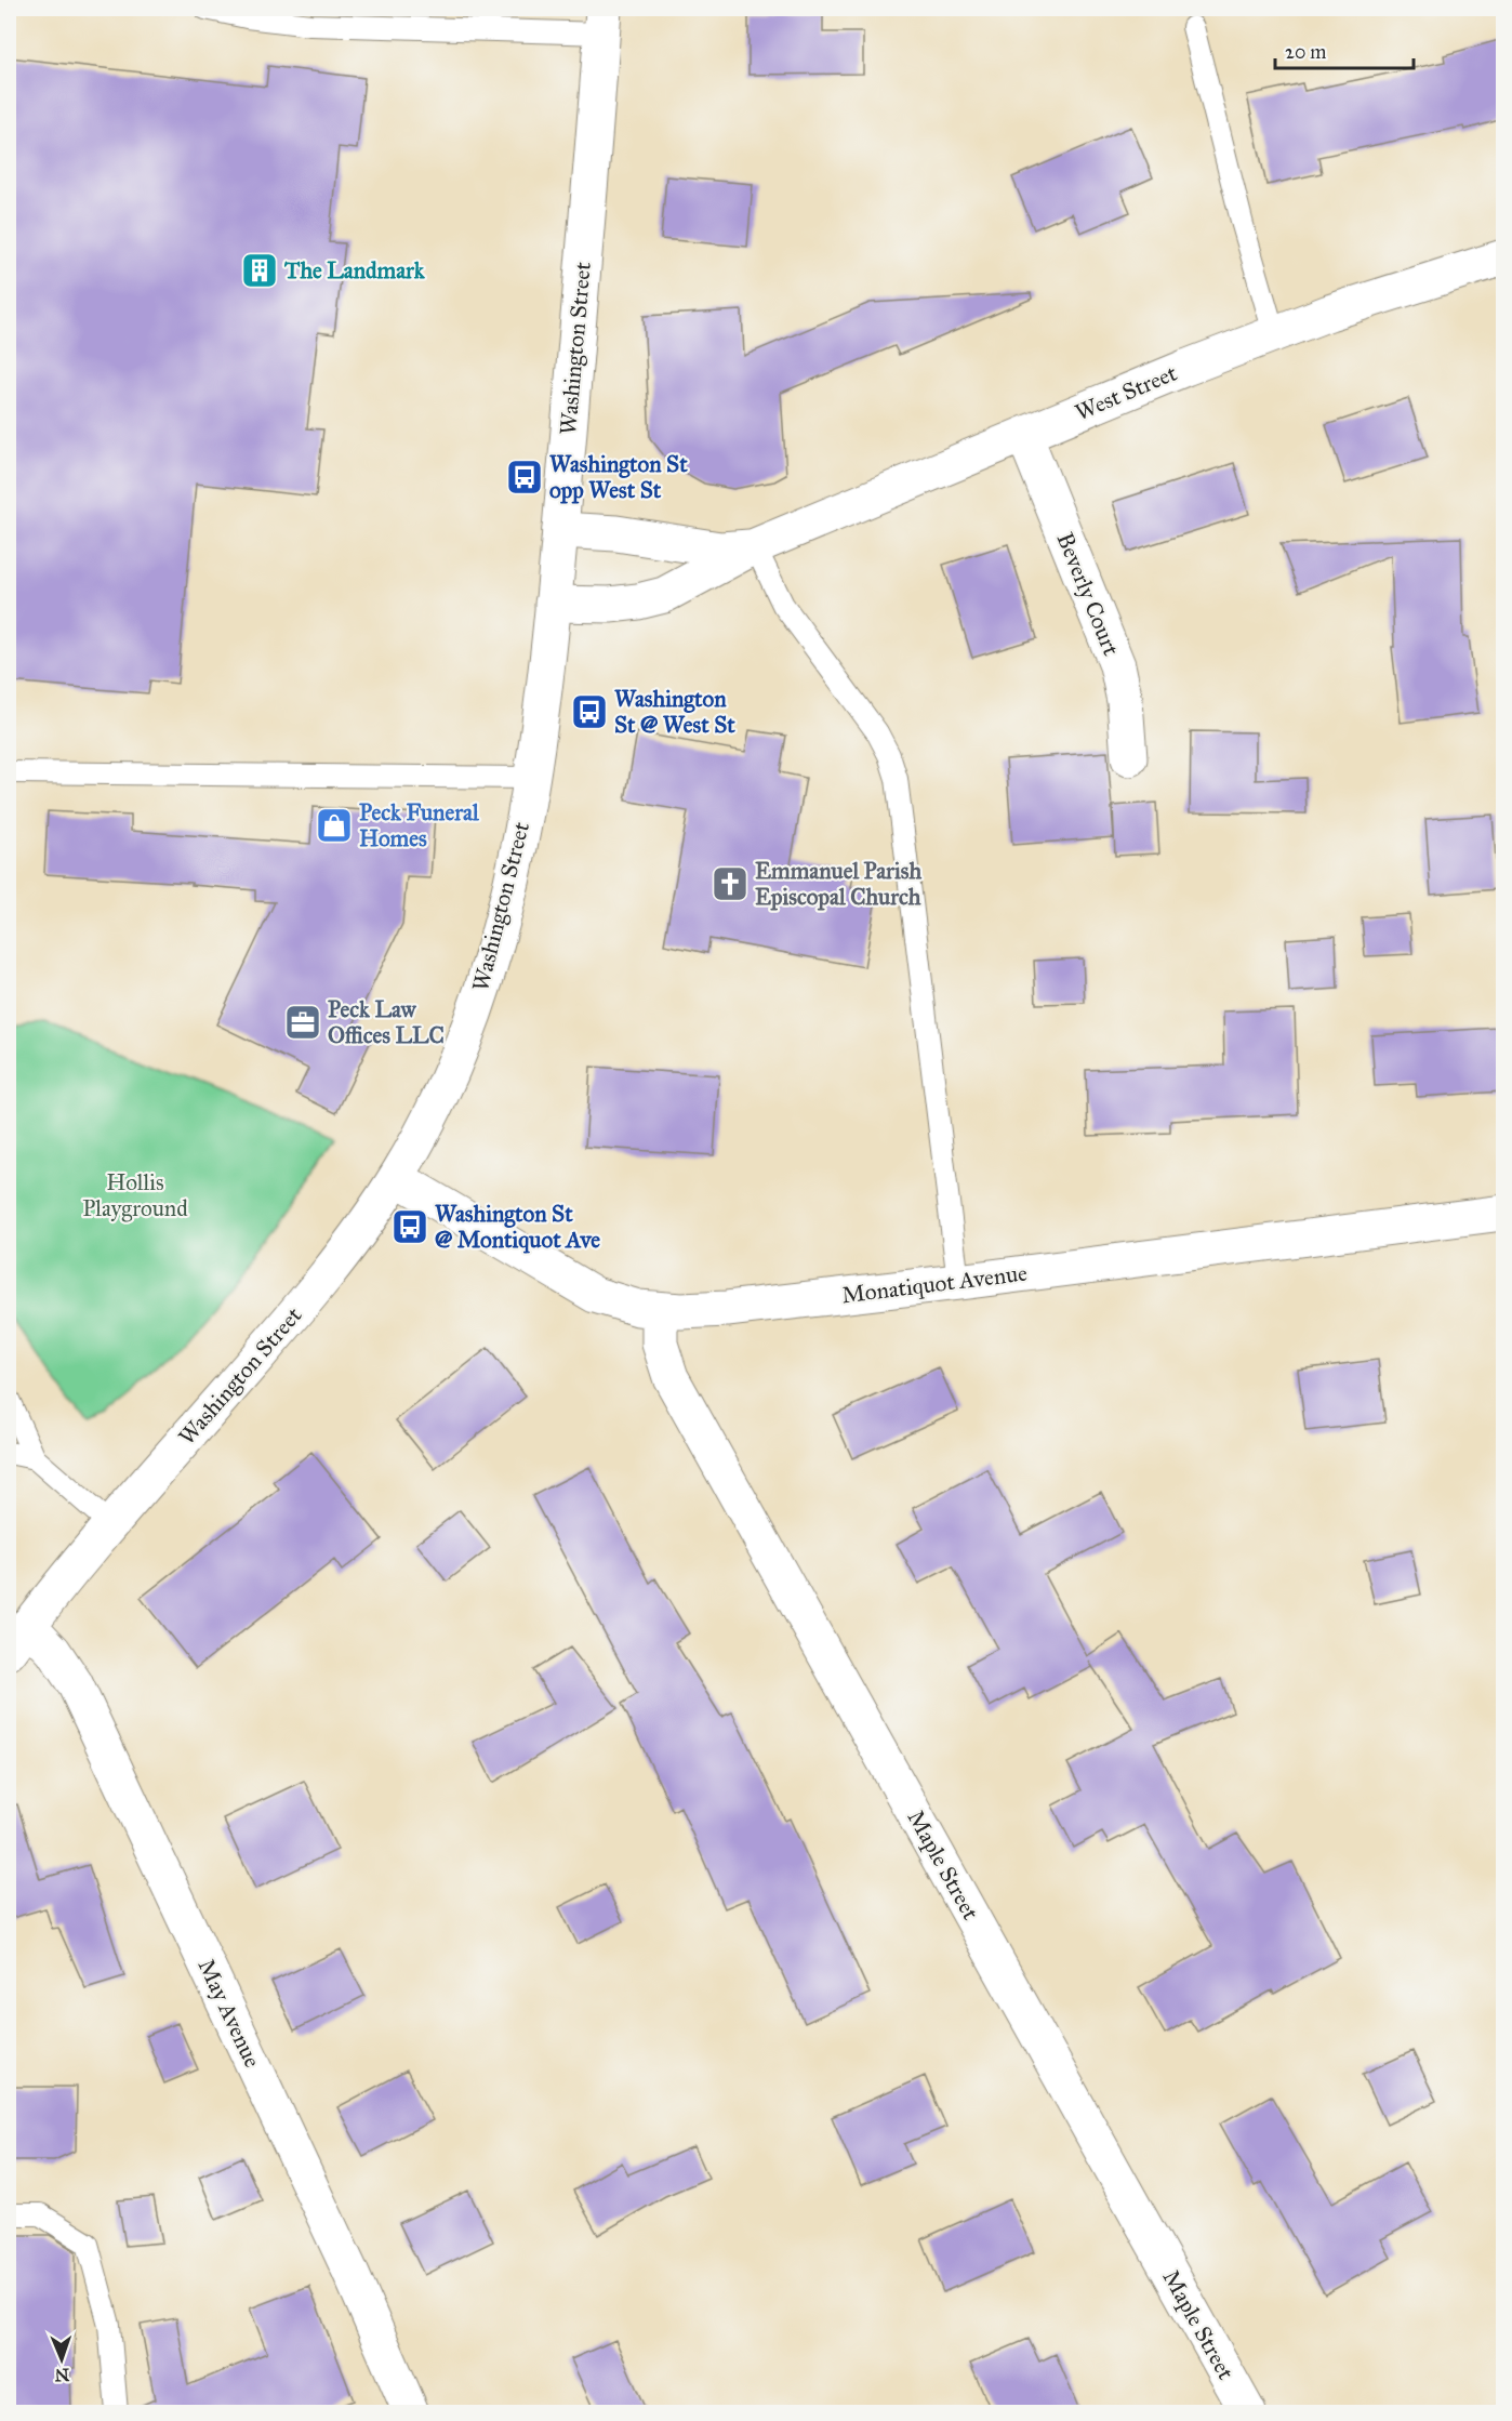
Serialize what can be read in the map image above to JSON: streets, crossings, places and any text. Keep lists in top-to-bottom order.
{
  "streets": {
    "street": [
      "Washington Street",
      "West Street",
      "Beverly Court",
      "Monatiquot Avenue",
      "Maple Street",
      "May Avenue"
    ]
  },
  "crossings": [
    ["Washington Street", "West Street"],
    ["Washington Street", "Monatiquot Avenue"],
    ["Washington Street", "May Avenue"],
    ["West Street", "Beverly Court"],
    ["Monatiquot Avenue", "Maple Street"]
  ],
  "parks": ["Hollis Playground"],
  "places": {
    "building": ["The Landmark"],
    "bus stop": ["Washington St opp West St", "Washington St @ West St", "Washington St @ Montiquot Ave"],
    "shop": ["Peck Funeral Homes"],
    "church": ["Emmanuel Parish Episcopal Church"],
    "office": ["Peck Law Offices LLC"]
  },
  "scale_bar": "20 m",
  "north": "bottom"
}
